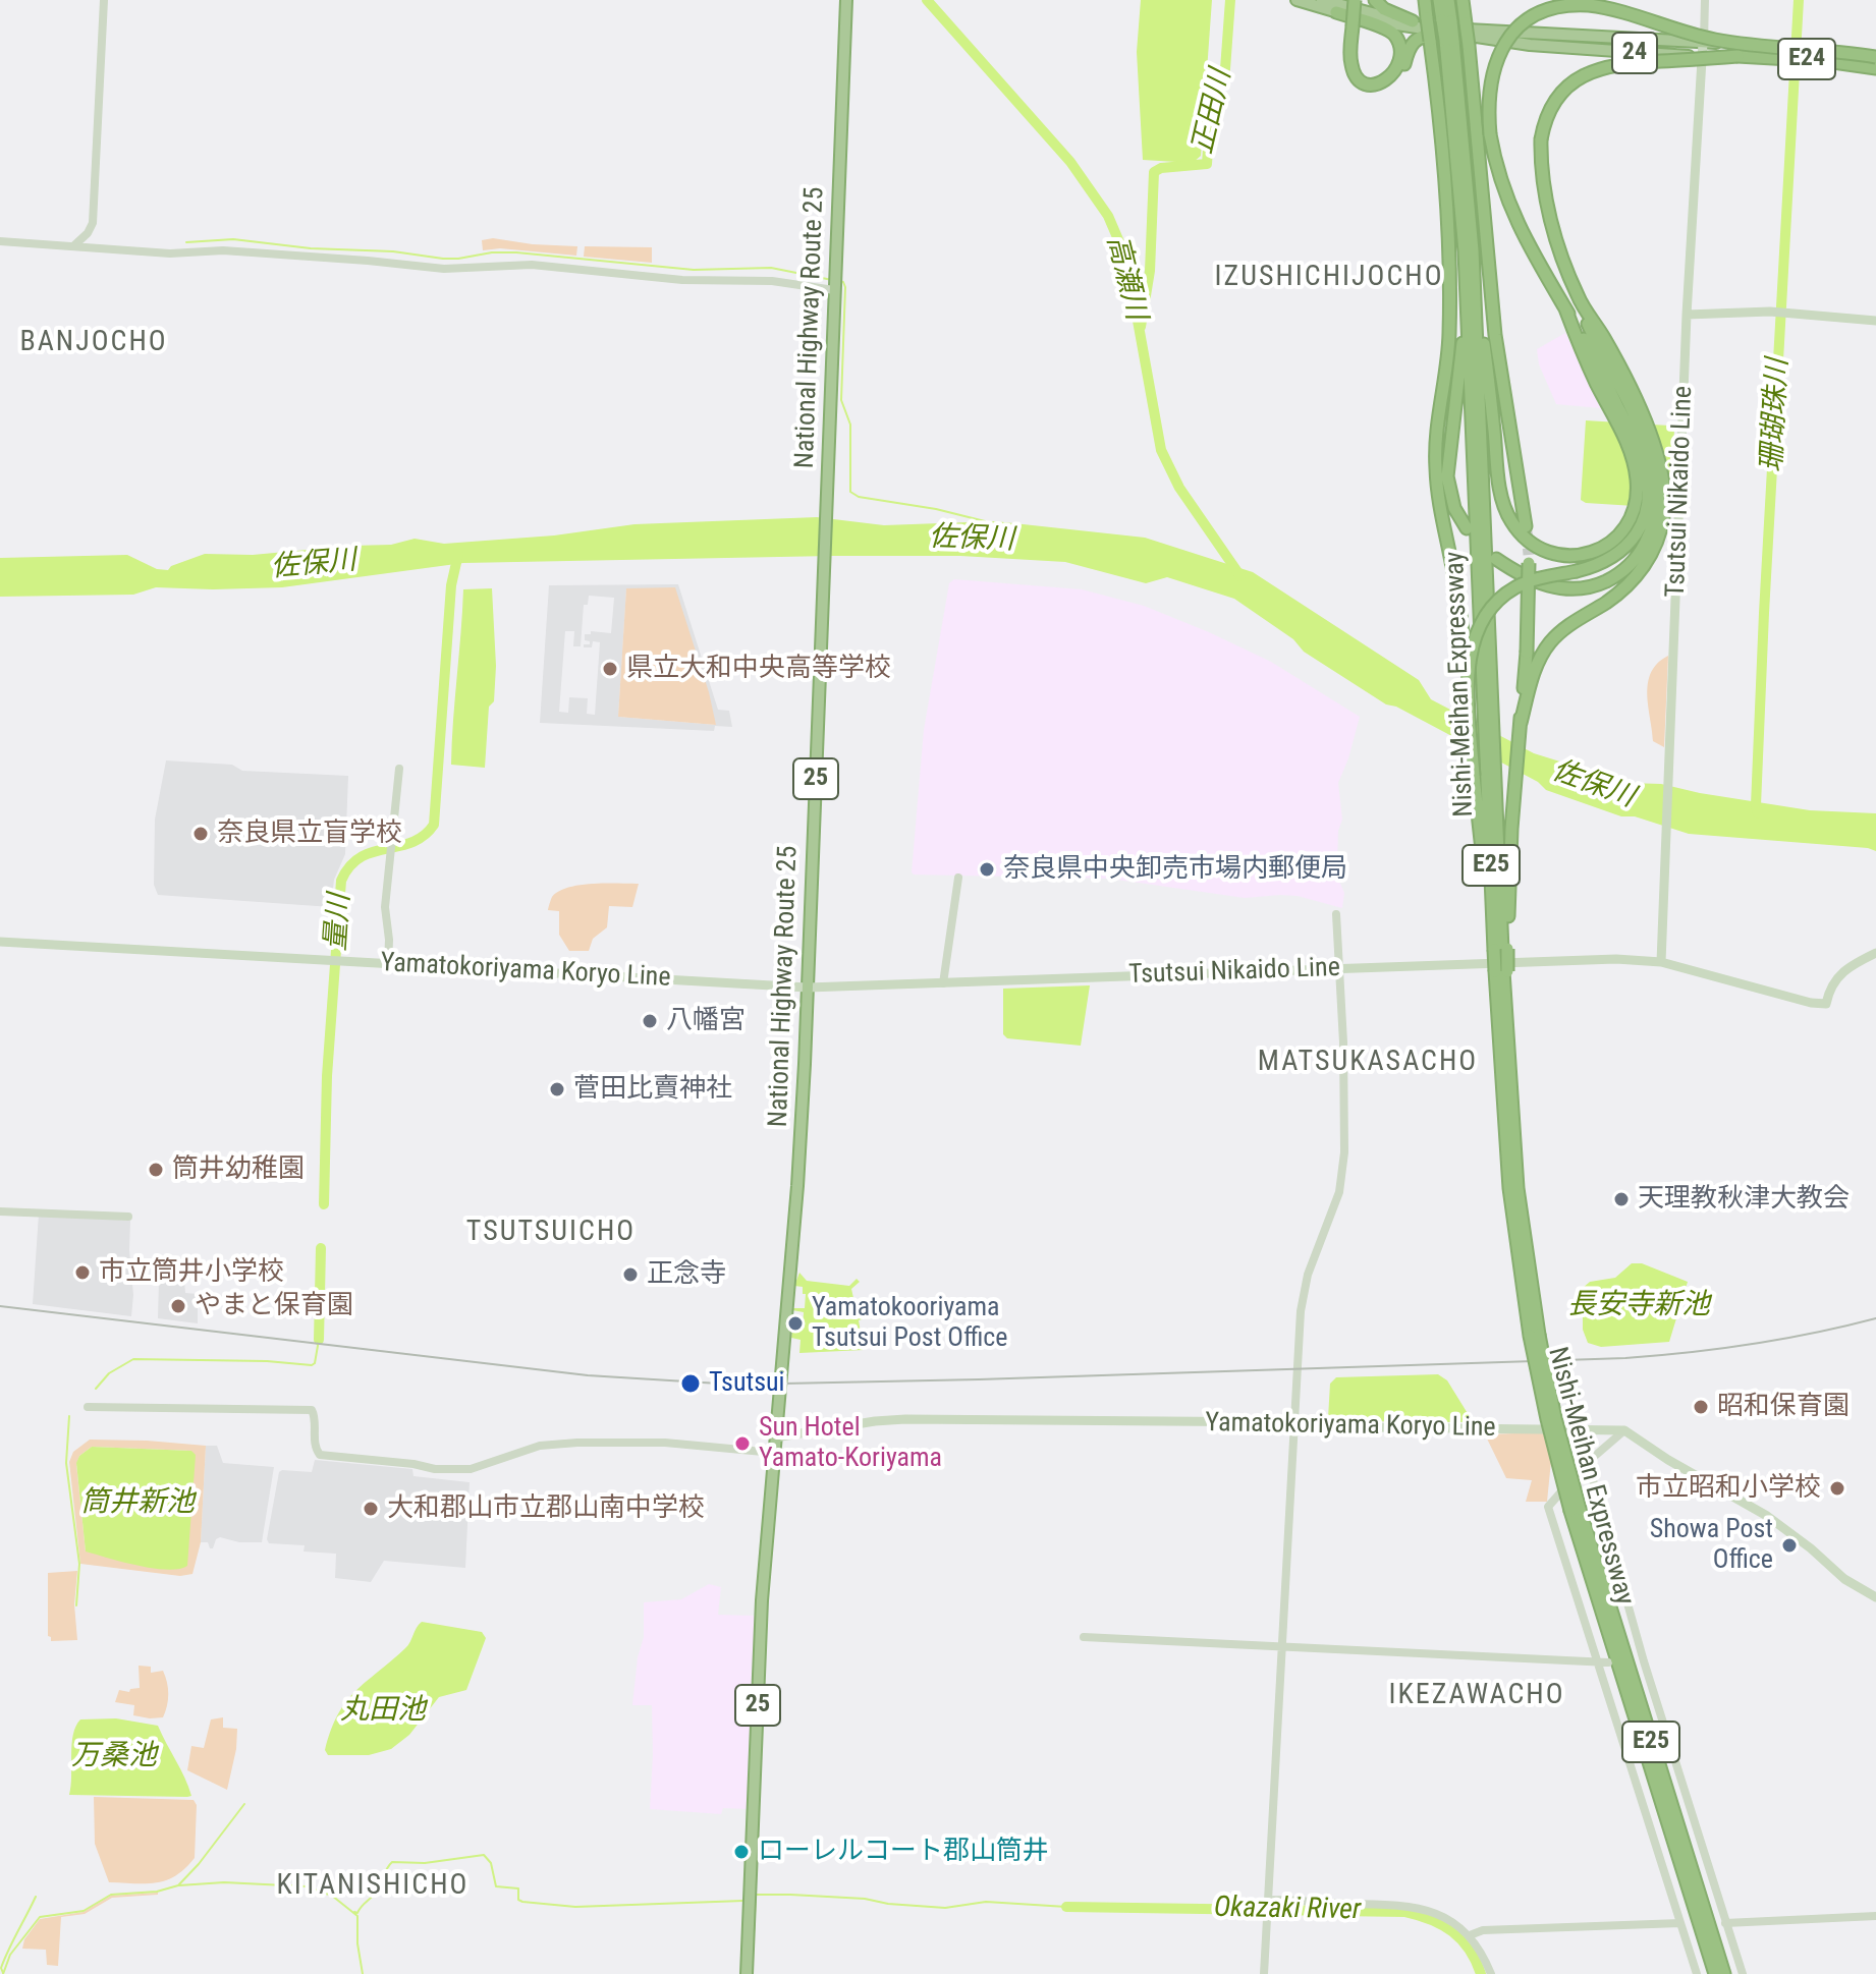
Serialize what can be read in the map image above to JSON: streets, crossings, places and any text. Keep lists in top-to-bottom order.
{
  "streets": {
    "highway": [
      "24",
      "E24",
      "National Highway Route 25",
      "Nishi-Meihan Expressway",
      "25",
      "E25"
    ],
    "main road": ["Tsutsui Nikaido Line", "Yamatokoriyama Koryo Line"]
  },
  "crossings": [
    ["24", "E24"],
    ["24", "Tsutsui Nikaido Line"],
    ["24", "Nishi-Meihan Expressway"],
    ["National Highway Route 25", "Tsutsui Nikaido Line"],
    ["National Highway Route 25", "Yamatokoriyama Koryo Line"],
    ["Tsutsui Nikaido Line", "Yamatokoriyama Koryo Line"]
  ],
  "districts": [
    "IZUSHICHIJOCHO",
    "BANJOCHO",
    "MATSUKASACHO",
    "TSUTSUICHO",
    "IKEZAWACHO",
    "KITANISHICHO"
  ],
  "water": [
    "正田川",
    "高瀬川",
    "珊瑚珠川",
    "佐保川",
    "量川",
    "長安寺新池",
    "筒井新池",
    "丸田池",
    "万桑池",
    "Okazaki River"
  ],
  "places": [
    "県立大和中央高等学校",
    "奈良県立盲学校",
    "奈良県中央卸売市場内郵便局",
    "八幡宮",
    "菅田比賣神社",
    "筒井幼稚園",
    "天理教秋津大教会",
    "市立筒井小学校",
    "正念寺",
    "やまと保育園",
    "Yamatokooriyama Tsutsui Post Office",
    "Tsutsui",
    "昭和保育園",
    "Sun Hotel Yamato-Koriyama",
    "市立昭和小学校",
    "大和郡山市立郡山南中学校",
    "Showa Post Office",
    "ローレルコート郡山筒井"
  ]
}
